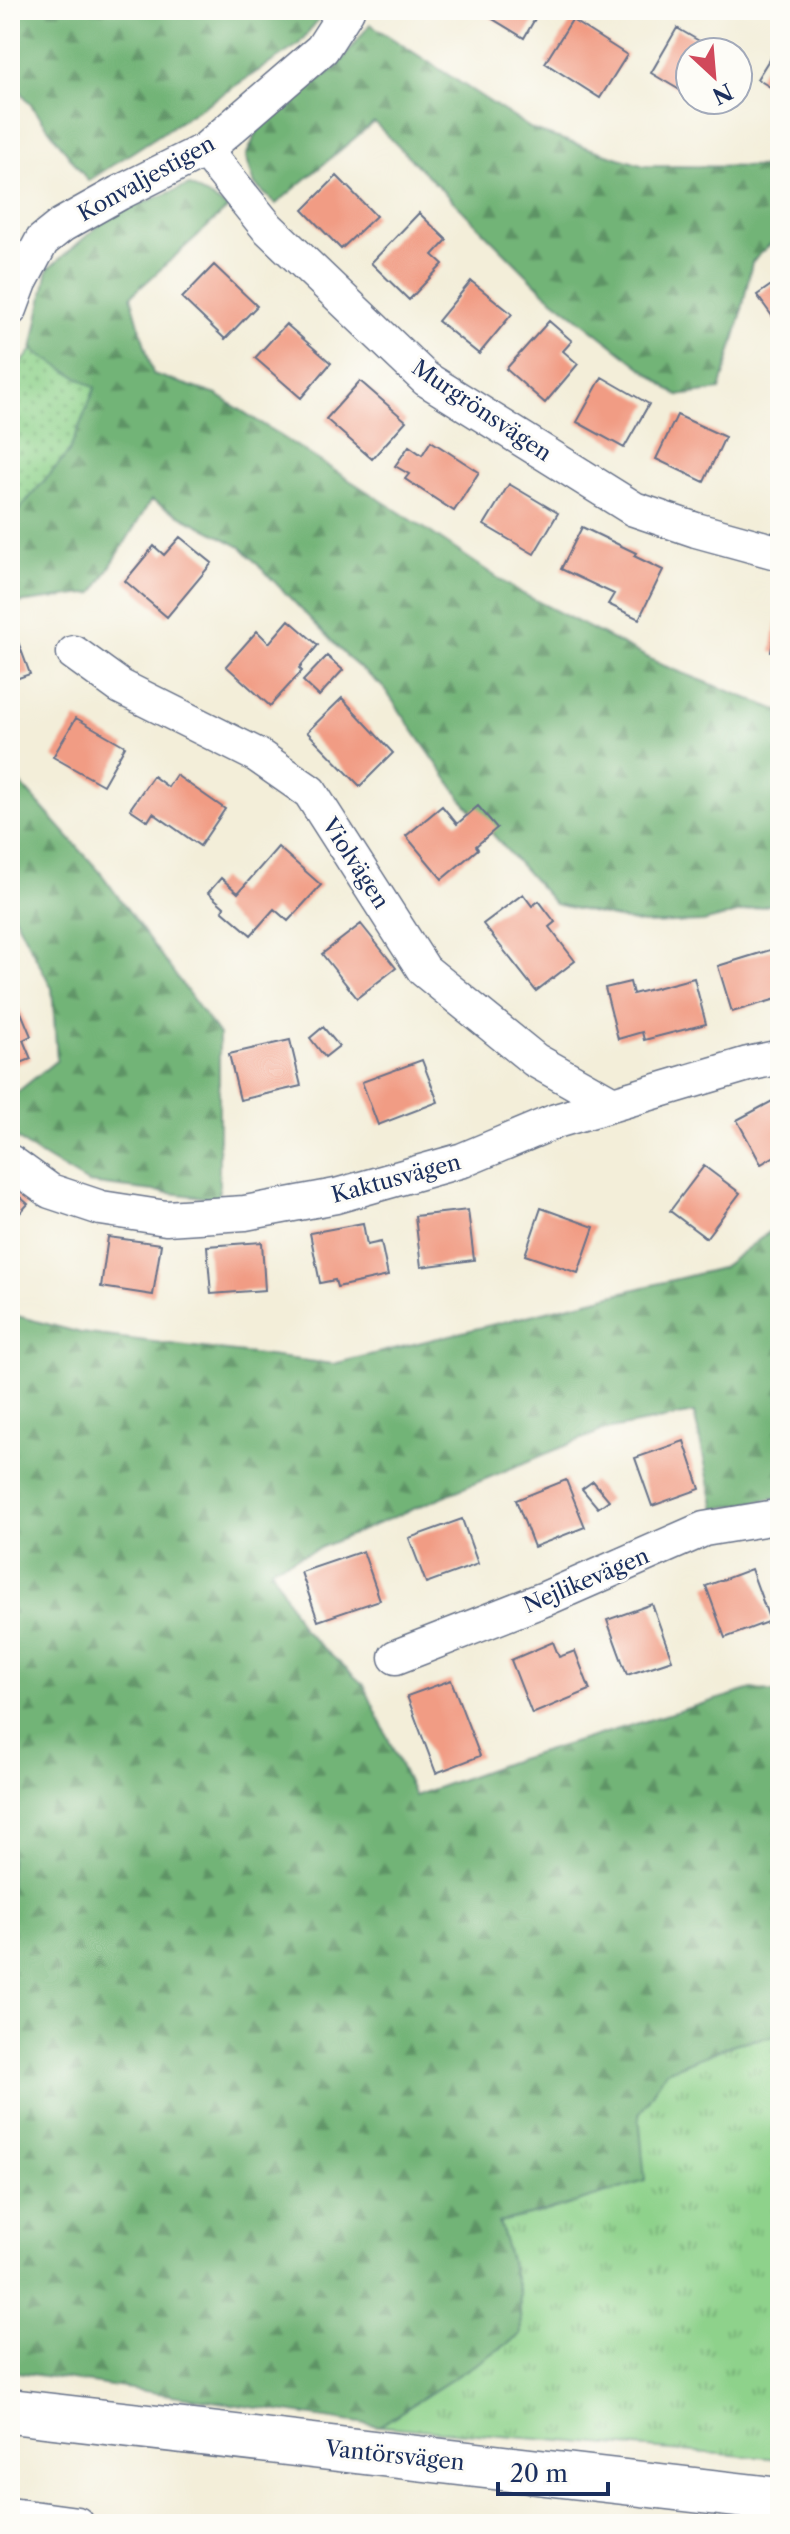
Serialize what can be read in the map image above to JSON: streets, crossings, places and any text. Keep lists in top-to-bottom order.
{
  "streets": {
    "street": [
      "Konvaljestigen",
      "Murgrönsvägen",
      "Violvägen",
      "Kaktusvägen",
      "Nejlikevägen",
      "Vantörsvägen"
    ]
  },
  "crossings": [
    ["Konvaljestigen", "Murgrönsvägen"],
    ["Violvägen", "Kaktusvägen"]
  ],
  "scale_bar": "20 m",
  "north": "bottom right"
}
